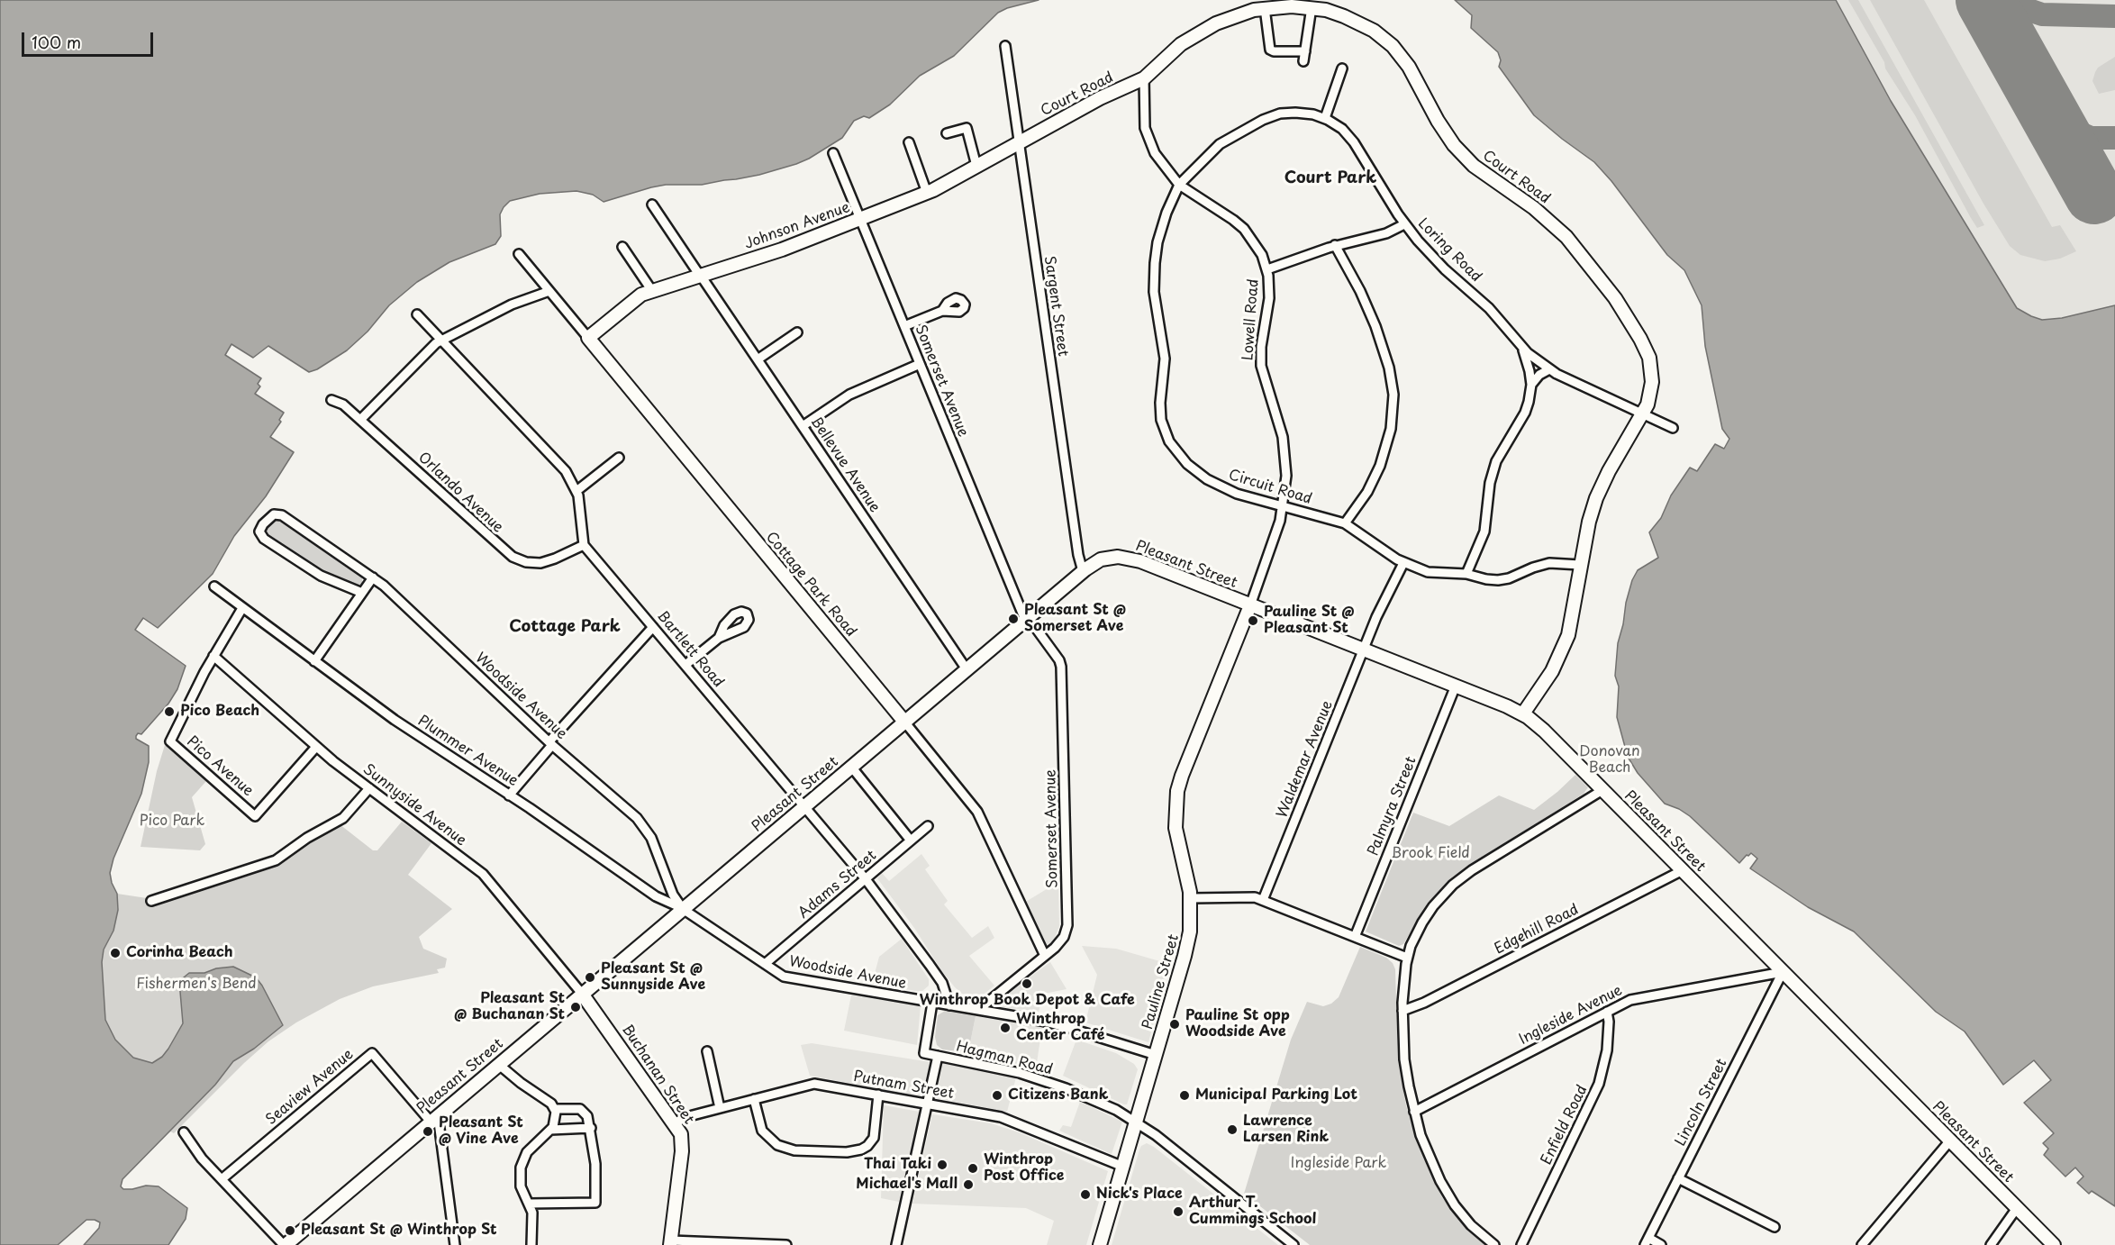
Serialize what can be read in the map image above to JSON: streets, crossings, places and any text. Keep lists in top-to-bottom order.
{
  "streets": {
    "main road": [
      "Court Road",
      "Johnson Avenue",
      "Pleasant Street",
      "Cottage Park Road",
      "Pauline Street",
      "Buchanan Street"
    ],
    "street": [
      "Loring Road",
      "Sargent Street",
      "Lowell Road",
      "Somerset Avenue",
      "Bellevue Avenue",
      "Circuit Road",
      "Orlando Avenue",
      "Bartlett Road",
      "Woodside Avenue",
      "Plummer Avenue",
      "Waldemar Avenue",
      "Pico Avenue",
      "Sunnyside Avenue",
      "Palmyra Street",
      "Adams Street",
      "Edgehill Road",
      "Ingleside Avenue",
      "Hagman Road",
      "Putnam Street",
      "Seaview Avenue",
      "Lincoln Street",
      "Enfield Road"
    ]
  },
  "crossings": [
    ["Court Road", "Johnson Avenue"],
    ["Court Road", "Loring Road"],
    ["Court Road", "Sargent Street"],
    ["Court Road", "Circuit Road"],
    ["Court Road", "Pleasant Street"],
    ["Johnson Avenue", "Sargent Street"],
    ["Johnson Avenue", "Somerset Avenue"],
    ["Johnson Avenue", "Bellevue Avenue"],
    ["Johnson Avenue", "Cottage Park Road"],
    ["Loring Road", "Lowell Road"],
    ["Loring Road", "Circuit Road"],
    ["Sargent Street", "Pleasant Street"],
    ["Lowell Road", "Circuit Road"],
    ["Lowell Road", "Pleasant Street"],
    ["Lowell Road", "Pauline Street"],
    ["Somerset Avenue", "Pleasant Street"],
    ["Somerset Avenue", "Cottage Park Road"],
    ["Somerset Avenue", "Woodside Avenue"],
    ["Bellevue Avenue", "Pleasant Street"],
    ["Circuit Road", "Waldemar Avenue"],
    ["Orlando Avenue", "Bartlett Road"],
    ["Pleasant Street", "Cottage Park Road"],
    ["Pleasant Street", "Bartlett Road"],
    ["Pleasant Street", "Woodside Avenue"],
    ["Pleasant Street", "Plummer Avenue"],
    ["Pleasant Street", "Waldemar Avenue"],
    ["Pleasant Street", "Sunnyside Avenue"],
    ["Pleasant Street", "Palmyra Street"],
    ["Pleasant Street", "Edgehill Road"],
    ["Pleasant Street", "Pauline Street"],
    ["Pleasant Street", "Ingleside Avenue"],
    ["Pleasant Street", "Buchanan Street"],
    ["Pleasant Street", "Seaview Avenue"],
    ["Pleasant Street", "Lincoln Street"],
    ["Bartlett Road", "Woodside Avenue"],
    ["Bartlett Road", "Adams Street"],
    ["Woodside Avenue", "Plummer Avenue"],
    ["Woodside Avenue", "Adams Street"],
    ["Woodside Avenue", "Pauline Street"],
    ["Woodside Avenue", "Hagman Road"],
    ["Pico Avenue", "Sunnyside Avenue"],
    ["Sunnyside Avenue", "Buchanan Street"],
    ["Pauline Street", "Hagman Road"],
    ["Pauline Street", "Putnam Street"],
    ["Ingleside Avenue", "Lincoln Street"],
    ["Ingleside Avenue", "Enfield Road"],
    ["Buchanan Street", "Putnam Street"]
  ],
  "districts": ["Court Park", "Cottage Park"],
  "parks": [
    "Donovan Beach",
    "Pico Park",
    "Brook Field",
    "Fishermen's Bend",
    "Ingleside Park"
  ],
  "places": [
    "Pleasant St @ Somerset Ave",
    "Pauline St @ Pleasant St",
    "Pico Beach",
    "Corinha Beach",
    "Pleasant St @ Sunnyside Ave",
    "Winthrop Book Depot & Cafe",
    "Pleasant St @ Buchanan St",
    "Pauline St opp Woodside Ave",
    "Winthrop Center Café",
    "Citizens Bank",
    "Municipal Parking Lot",
    "Lawrence Larsen Rink",
    "Pleasant St @ Vine Ave",
    "Thai Taki",
    "Winthrop Post Office",
    "Michael's Mall",
    "Nick's Place",
    "Arthur T. Cummings School",
    "Pleasant St @ Winthrop St"
  ],
  "scale_bar": "100 m"
}
